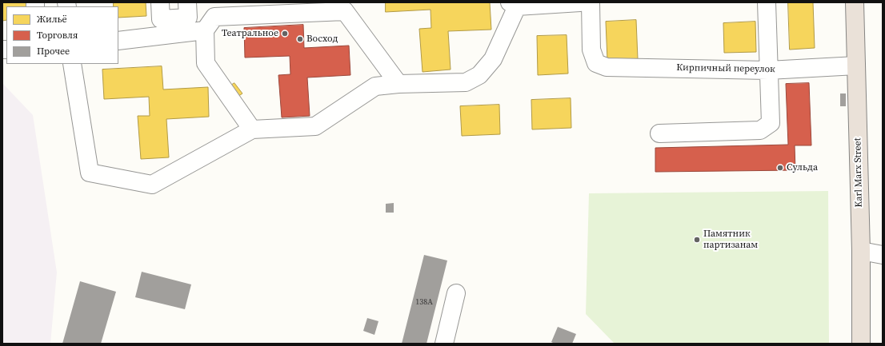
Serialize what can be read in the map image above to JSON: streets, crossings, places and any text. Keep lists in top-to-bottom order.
{
  "streets": {
    "highway": ["Karl Marx Street"],
    "street": ["Кирпичный переулок"]
  },
  "crossings": [
    ["Кирпичный переулок", "Karl Marx Street"]
  ],
  "places": [
    "Театральное",
    "Восход",
    "Сульда",
    "Памятник партизанам"
  ],
  "house_numbers": ["138А"],
  "legend": ["Жильё", "Торговля", "Прочее"]
}
